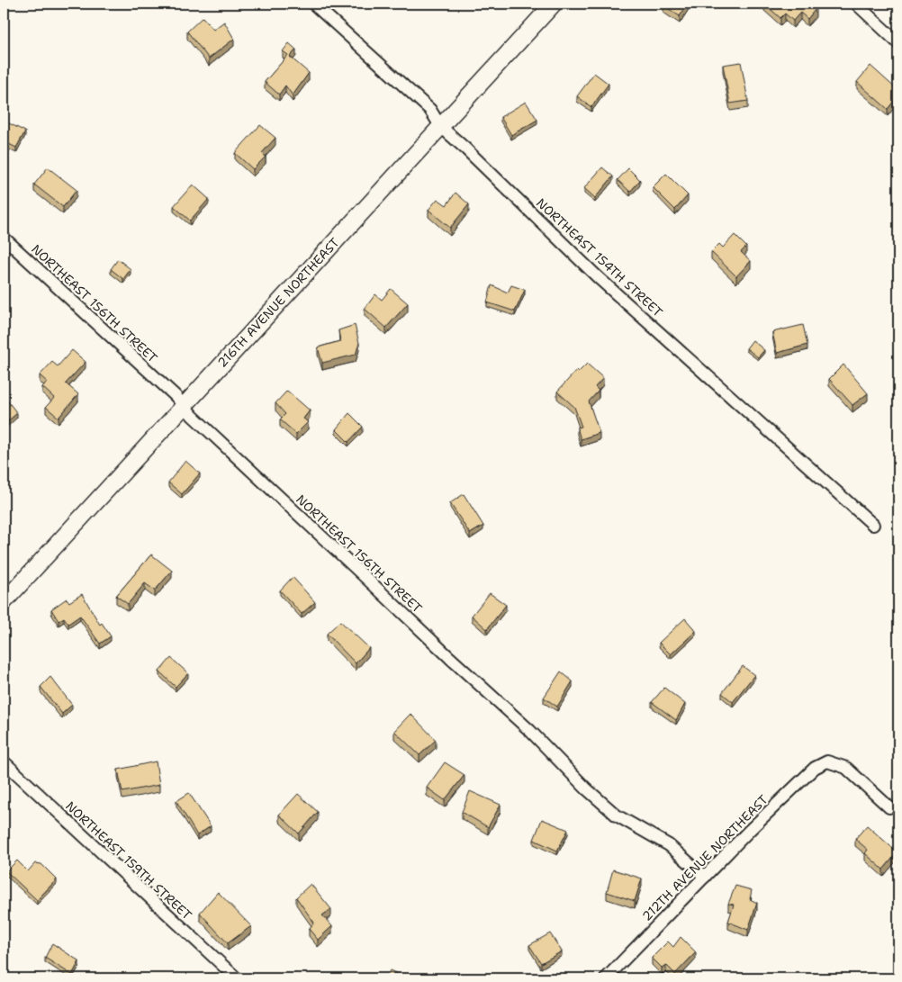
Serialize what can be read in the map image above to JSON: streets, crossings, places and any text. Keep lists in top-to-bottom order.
{
  "streets": {
    "street": [
      "NORTHEAST 154TH STREET",
      "216TH AVENUE NORTHEAST",
      "NORTHEAST 156TH STREET",
      "212TH AVENUE NORTHEAST",
      "NORTHEAST 159TH STREET"
    ]
  },
  "crossings": [
    ["NORTHEAST 154TH STREET", "216TH AVENUE NORTHEAST"],
    ["216TH AVENUE NORTHEAST", "NORTHEAST 156TH STREET"],
    ["NORTHEAST 156TH STREET", "212TH AVENUE NORTHEAST"]
  ]
}
